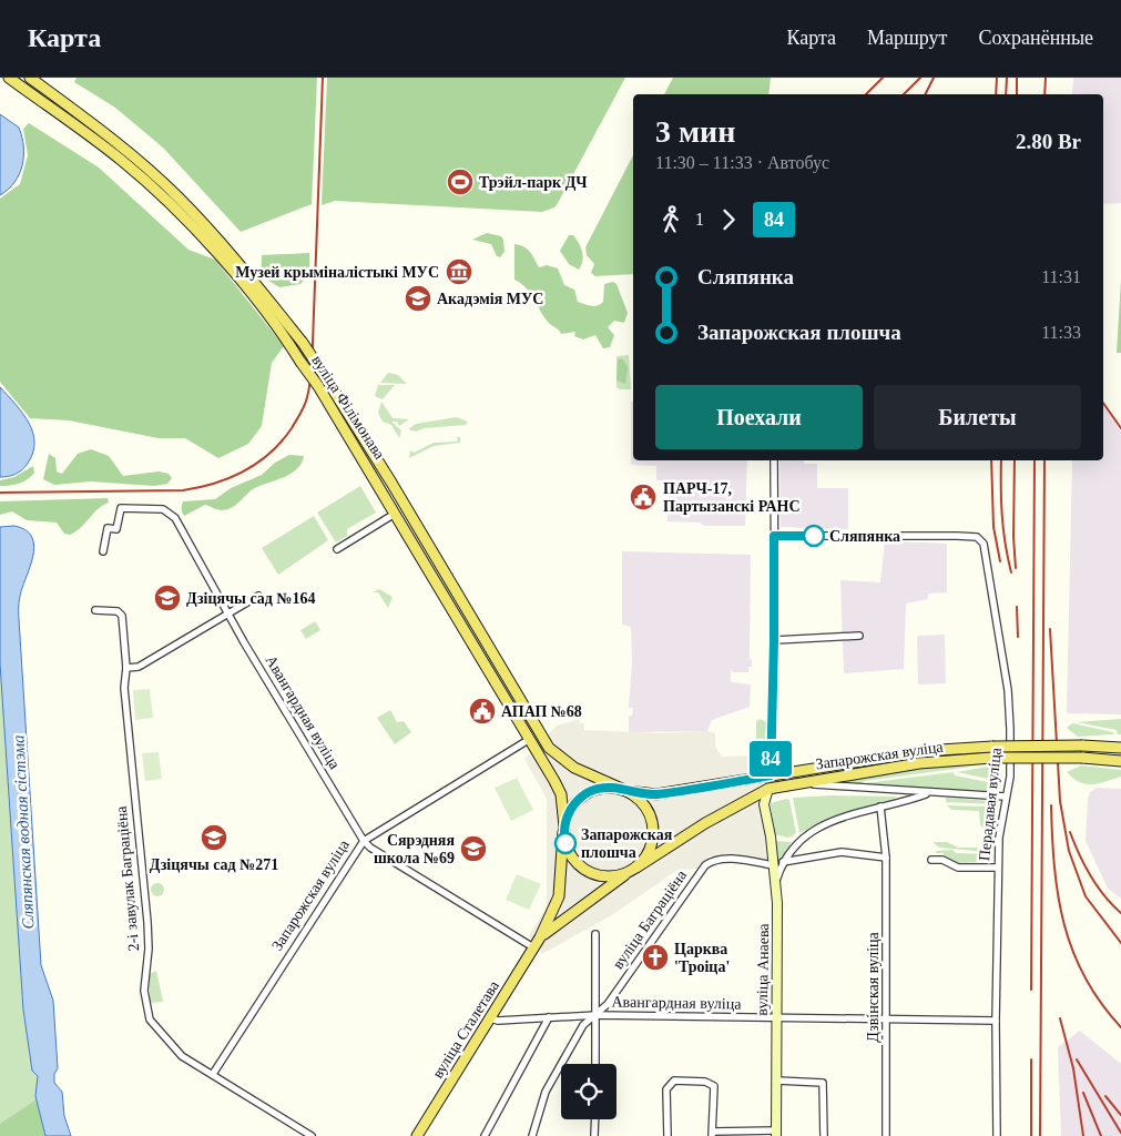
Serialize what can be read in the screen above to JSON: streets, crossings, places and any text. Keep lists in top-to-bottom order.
{
  "streets": {
    "main road": ["вуліца Філімонава", "Запарожская вуліца", "вуліца Сталетава"],
    "street": [
      "Авангардная вуліца",
      "Перадавая вуліца",
      "2-і завулак Баграціёна",
      "вуліца Баграціёна",
      "вуліца Анаева",
      "Дзвінская вуліца"
    ]
  },
  "crossings": [
    ["вуліца Філімонава", "Запарожская вуліца"],
    ["Авангардная вуліца", "Запарожская вуліца"],
    ["Авангардная вуліца", "Перадавая вуліца"],
    ["Авангардная вуліца", "вуліца Баграціёна"],
    ["Авангардная вуліца", "вуліца Анаева"],
    ["Авангардная вуліца", "Дзвінская вуліца"],
    ["Авангардная вуліца", "вуліца Сталетава"],
    ["Запарожская вуліца", "2-і завулак Баграціёна"],
    ["Запарожская вуліца", "вуліца Анаева"],
    ["Запарожская вуліца", "вуліца Сталетава"],
    ["вуліца Баграціёна", "вуліца Анаева"]
  ],
  "water": ["Сляпянская водная сістэма"],
  "places": {
    "sports": ["Трэйл-парк ДЧ"],
    "museum": ["Музей крыміналістыкі МУС"],
    "school or university": [
      "Акадэмія МУС",
      "Дзіцячы сад №164",
      "Дзіцячы сад №271",
      "Сярэдняя школа №69"
    ],
    "public building": ["ПАРЧ-17, Партызанскі РАНС", "АПАП №68"],
    "other": ["Сляпянка", "Запарожская плошча"],
    "church": ["Царква 'Троіца'"]
  },
  "lines": ["bus line 84"],
  "page": {
    "header": "Карта",
    "nav": ["Карта", "Маршрут", "Сохранённые"],
    "on_map": "84",
    "heading": ["3 мин", "11:30 – 11:33 · Автобус", "2.80 Br"],
    "legs": ["1", "84"],
    "list": [
      {
        "name": "Сляпянка",
        "value": "11:31"
      },
      {
        "name": "Запарожская плошча",
        "value": "11:33"
      }
    ],
    "buttons": ["Поехали", "Билеты"]
  }
}
